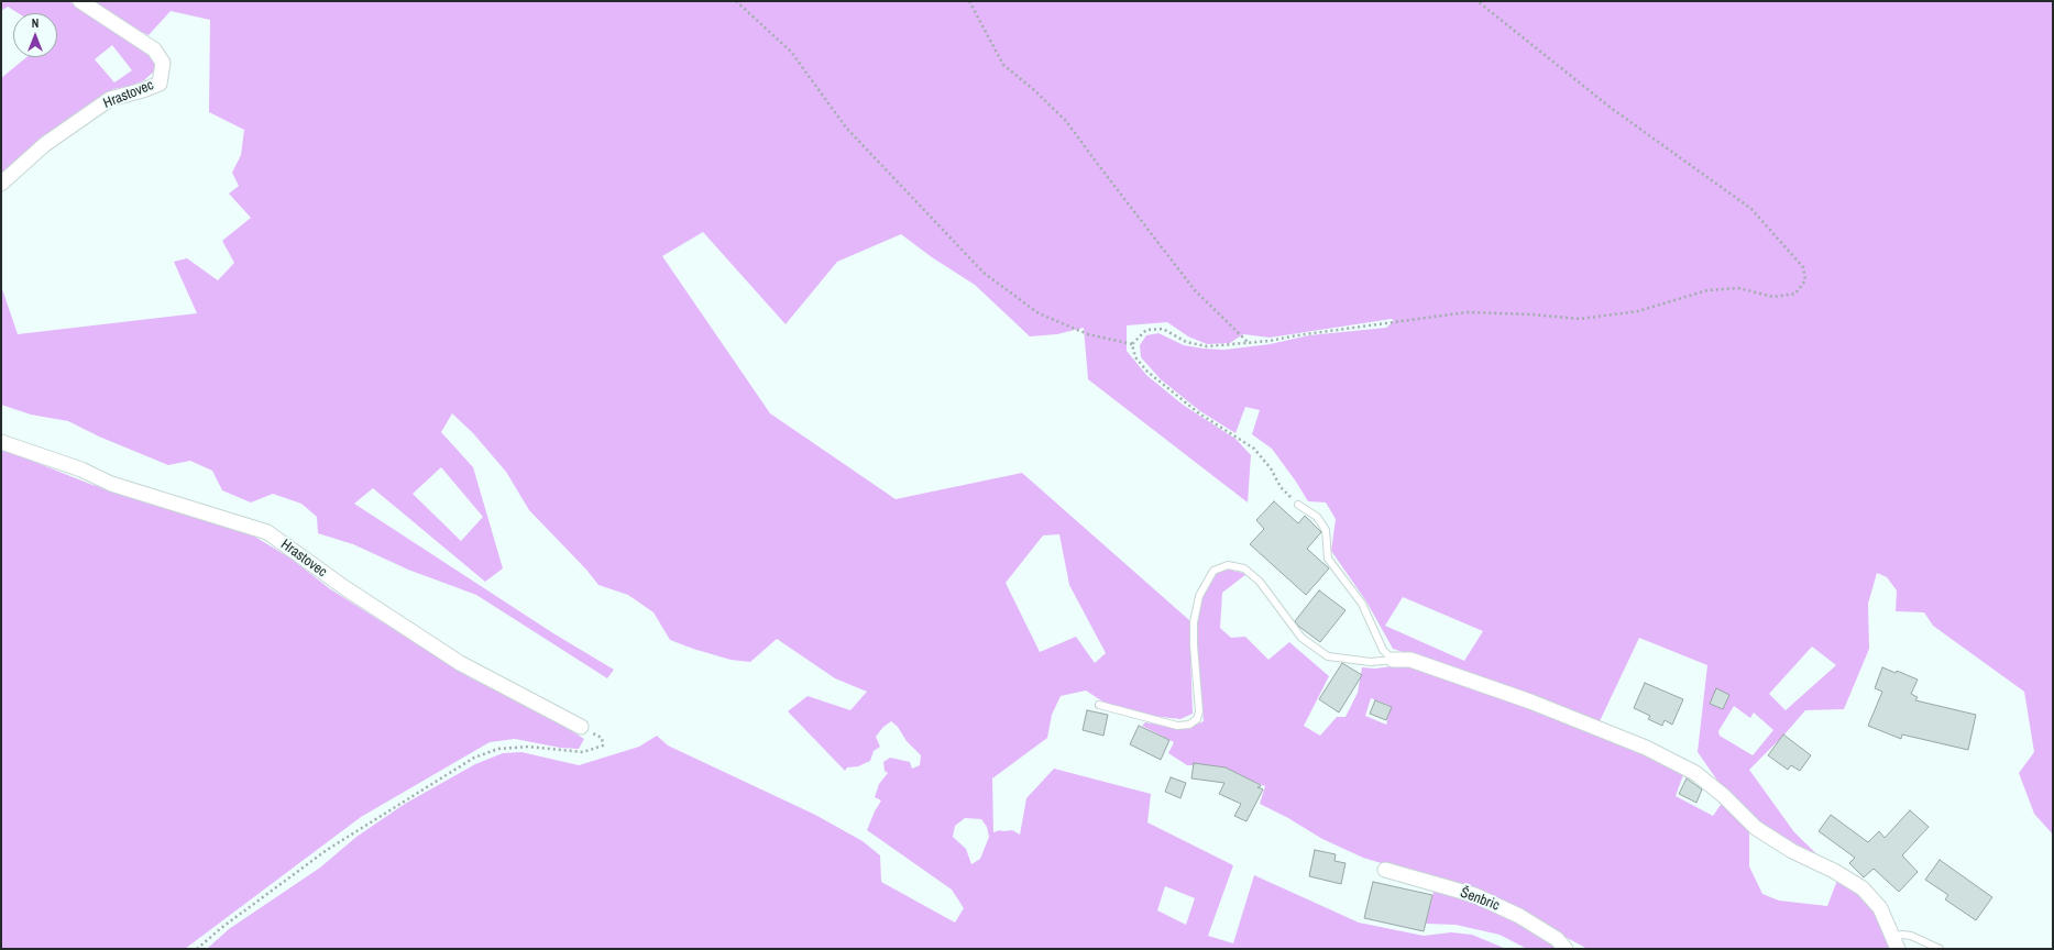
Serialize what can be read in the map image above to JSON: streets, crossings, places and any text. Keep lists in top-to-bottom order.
{
  "streets": {
    "street": ["Hrastovec", "Šenbric"]
  },
  "north": "top"
}
